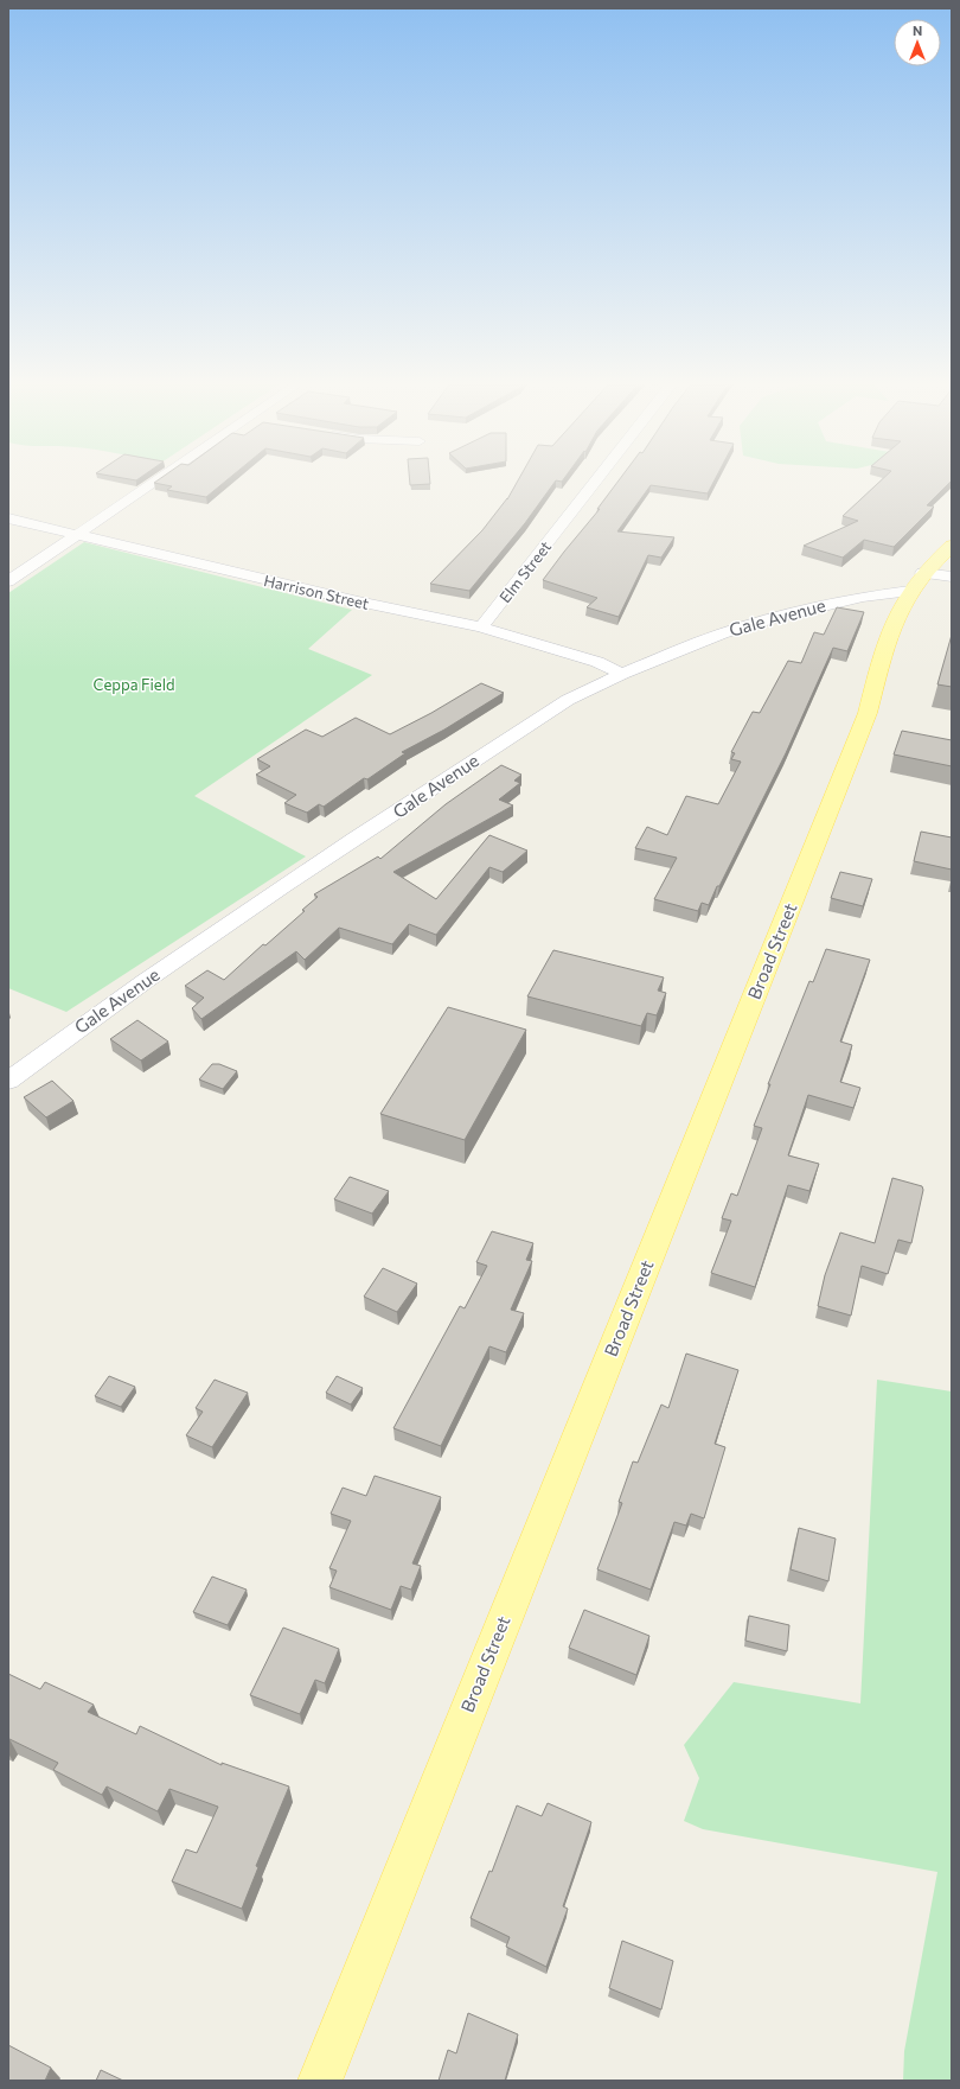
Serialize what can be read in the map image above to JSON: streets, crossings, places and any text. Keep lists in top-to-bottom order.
{
  "streets": {
    "main road": ["Broad Street"],
    "street": ["Elm Street", "Harrison Street", "Gale Avenue"]
  },
  "crossings": [
    ["Elm Street", "Harrison Street"],
    ["Harrison Street", "Gale Avenue"],
    ["Gale Avenue", "Broad Street"]
  ],
  "parks": ["Ceppa Field"],
  "north": "top"
}
